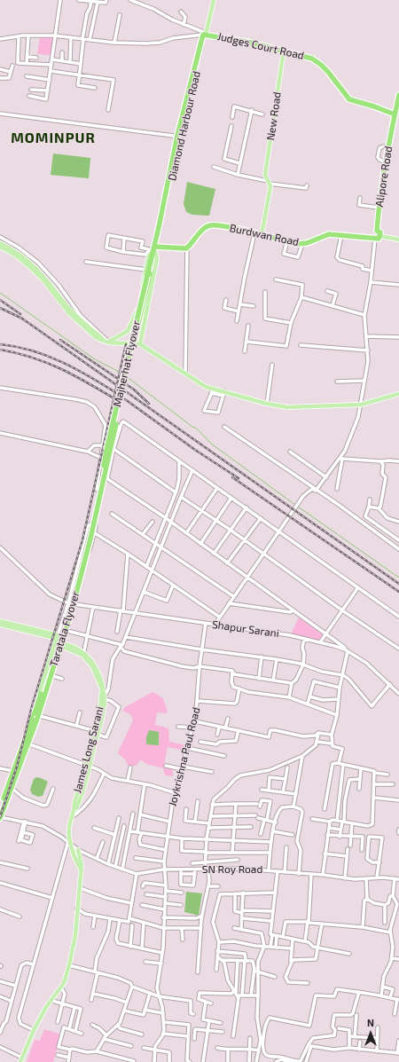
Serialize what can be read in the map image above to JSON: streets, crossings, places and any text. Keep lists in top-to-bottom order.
{
  "streets": {
    "highway": [
      "Judges Court Road",
      "Diamond Harbour Road",
      "Alipore Road",
      "Burdwan Road",
      "Majherhat Flyover",
      "Taratala Flyover"
    ],
    "main road": ["New Road", "James Long Sarani"],
    "street": ["Shapur Sarani", "Joykrishna Paul Road", "SN Roy Road"]
  },
  "crossings": [
    ["Judges Court Road", "New Road"],
    ["Judges Court Road", "Diamond Harbour Road"],
    ["Judges Court Road", "Alipore Road"],
    ["New Road", "Burdwan Road"],
    ["Diamond Harbour Road", "Majherhat Flyover"],
    ["Alipore Road", "Burdwan Road"],
    ["Shapur Sarani", "Joykrishna Paul Road"],
    ["Joykrishna Paul Road", "SN Roy Road"]
  ],
  "districts": ["MOMINPUR"],
  "north": "top"
}
